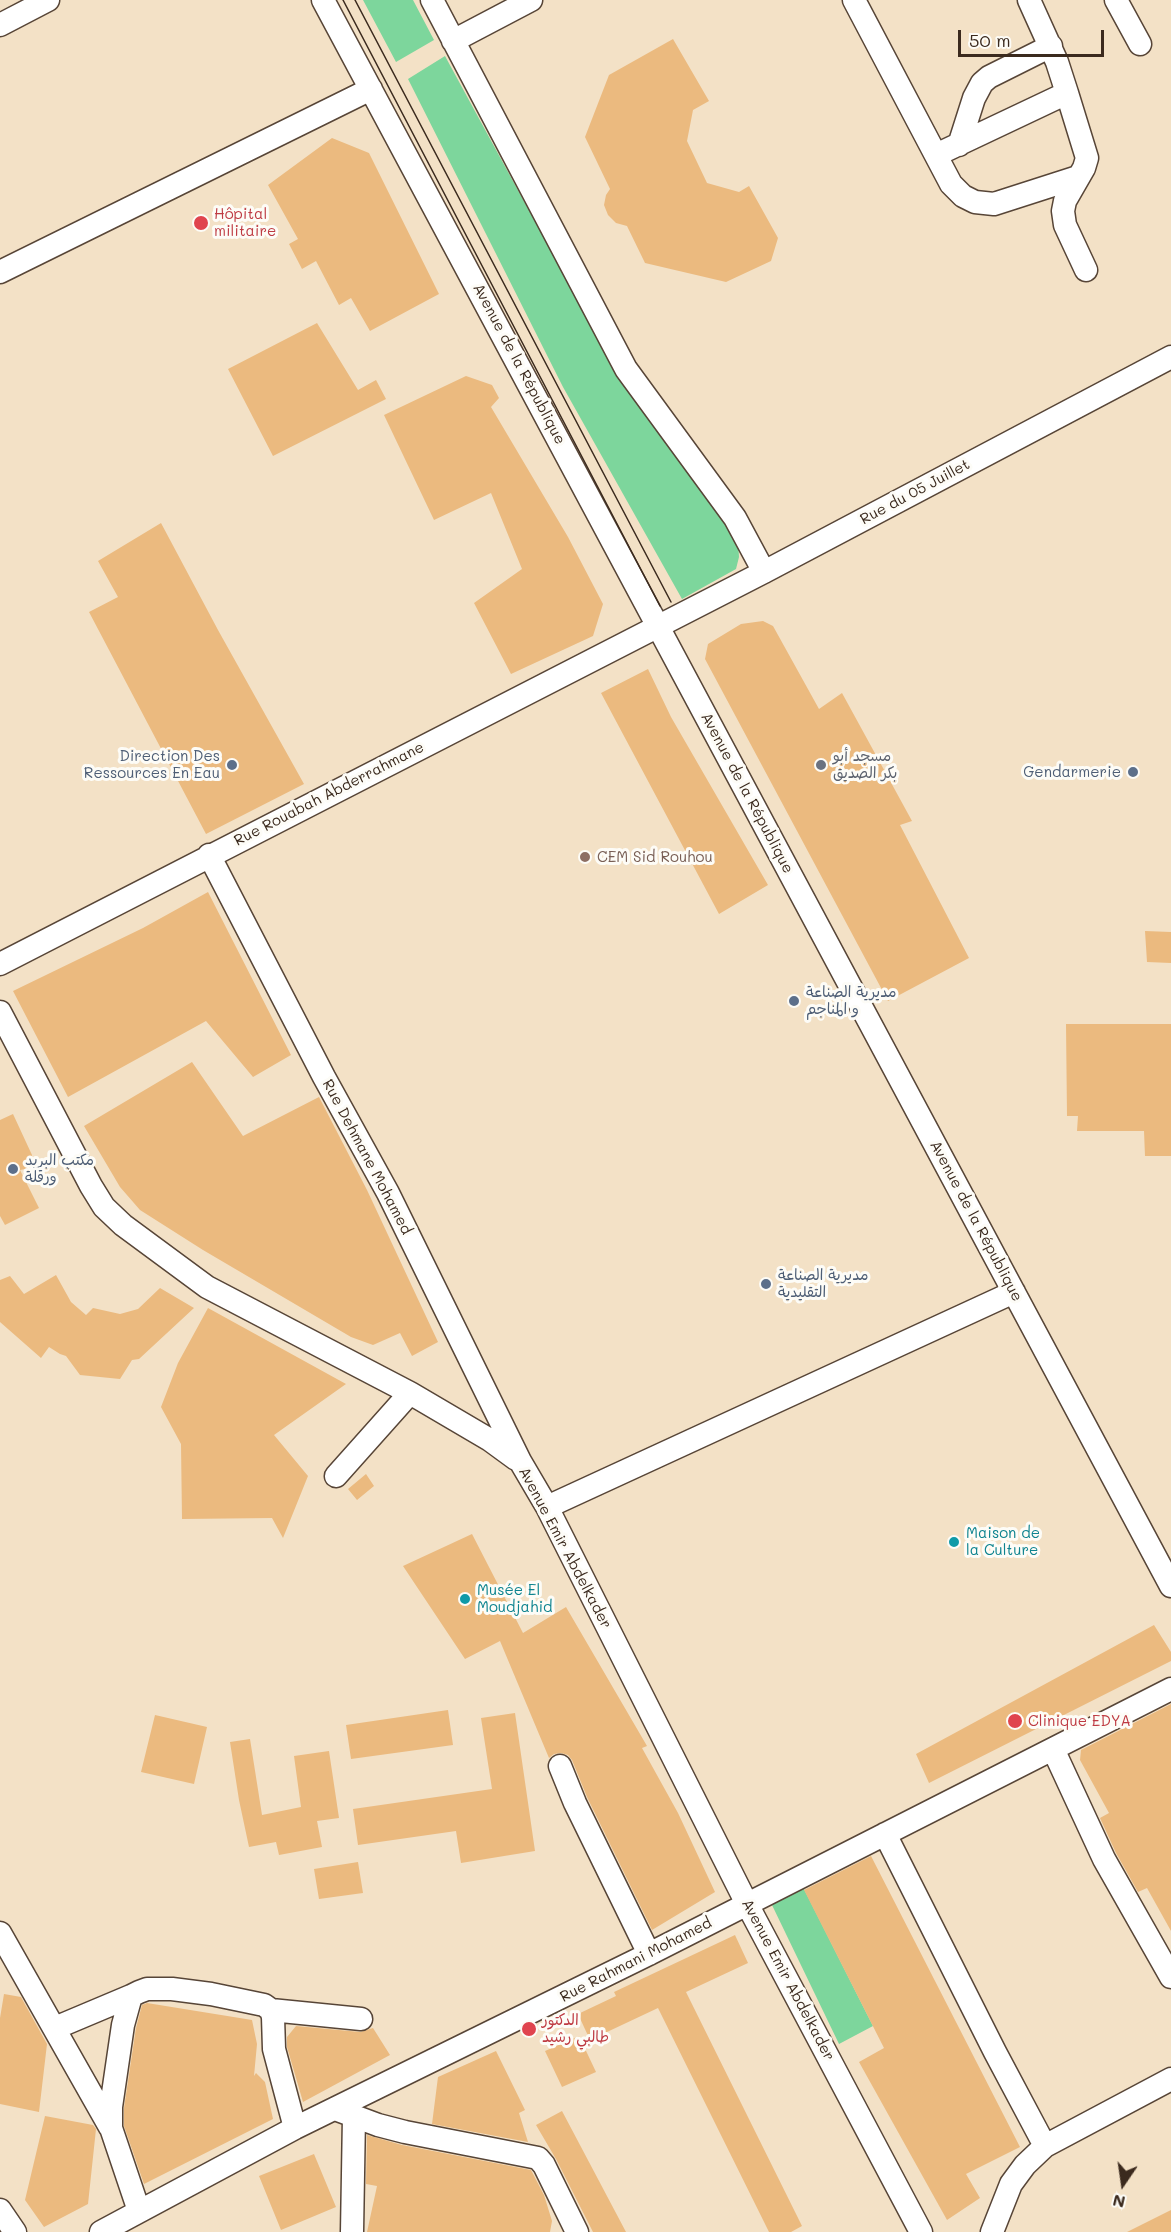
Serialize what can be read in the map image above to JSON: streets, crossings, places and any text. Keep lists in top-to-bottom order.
{
  "streets": {
    "street": [
      "Avenue de la République",
      "Rue du 05 Juillet",
      "Rue Rouabah Abderrahmane",
      "Rue Dehmane Mohamed",
      "Avenue Emir Abdelkader",
      "Rue Rahmani Mohamed"
    ]
  },
  "crossings": [
    ["Avenue de la République", "Rue du 05 Juillet"],
    ["Avenue de la République", "Rue Rouabah Abderrahmane"],
    ["Rue du 05 Juillet", "Rue Rouabah Abderrahmane"],
    ["Rue Rouabah Abderrahmane", "Rue Dehmane Mohamed"],
    ["Rue Dehmane Mohamed", "Avenue Emir Abdelkader"],
    ["Avenue Emir Abdelkader", "Rue Rahmani Mohamed"]
  ],
  "places": [
    "Hôpital militaire",
    "Direction Des Ressources En Eau",
    "مسجد أبو بكر الصديق",
    "Gendarmerie",
    "CEM Sid Rouhou",
    "مديرية الصناعة و المناجم",
    "مكتب البريد ورقلة",
    "مديرية الصناعة التقليدية",
    "Maison de la Culture",
    "Musée El Moudjahid",
    "Clinique EDYA",
    "الدكتور طالبي رشيد"
  ],
  "scale_bar": "50 m",
  "north": "bottom"
}
